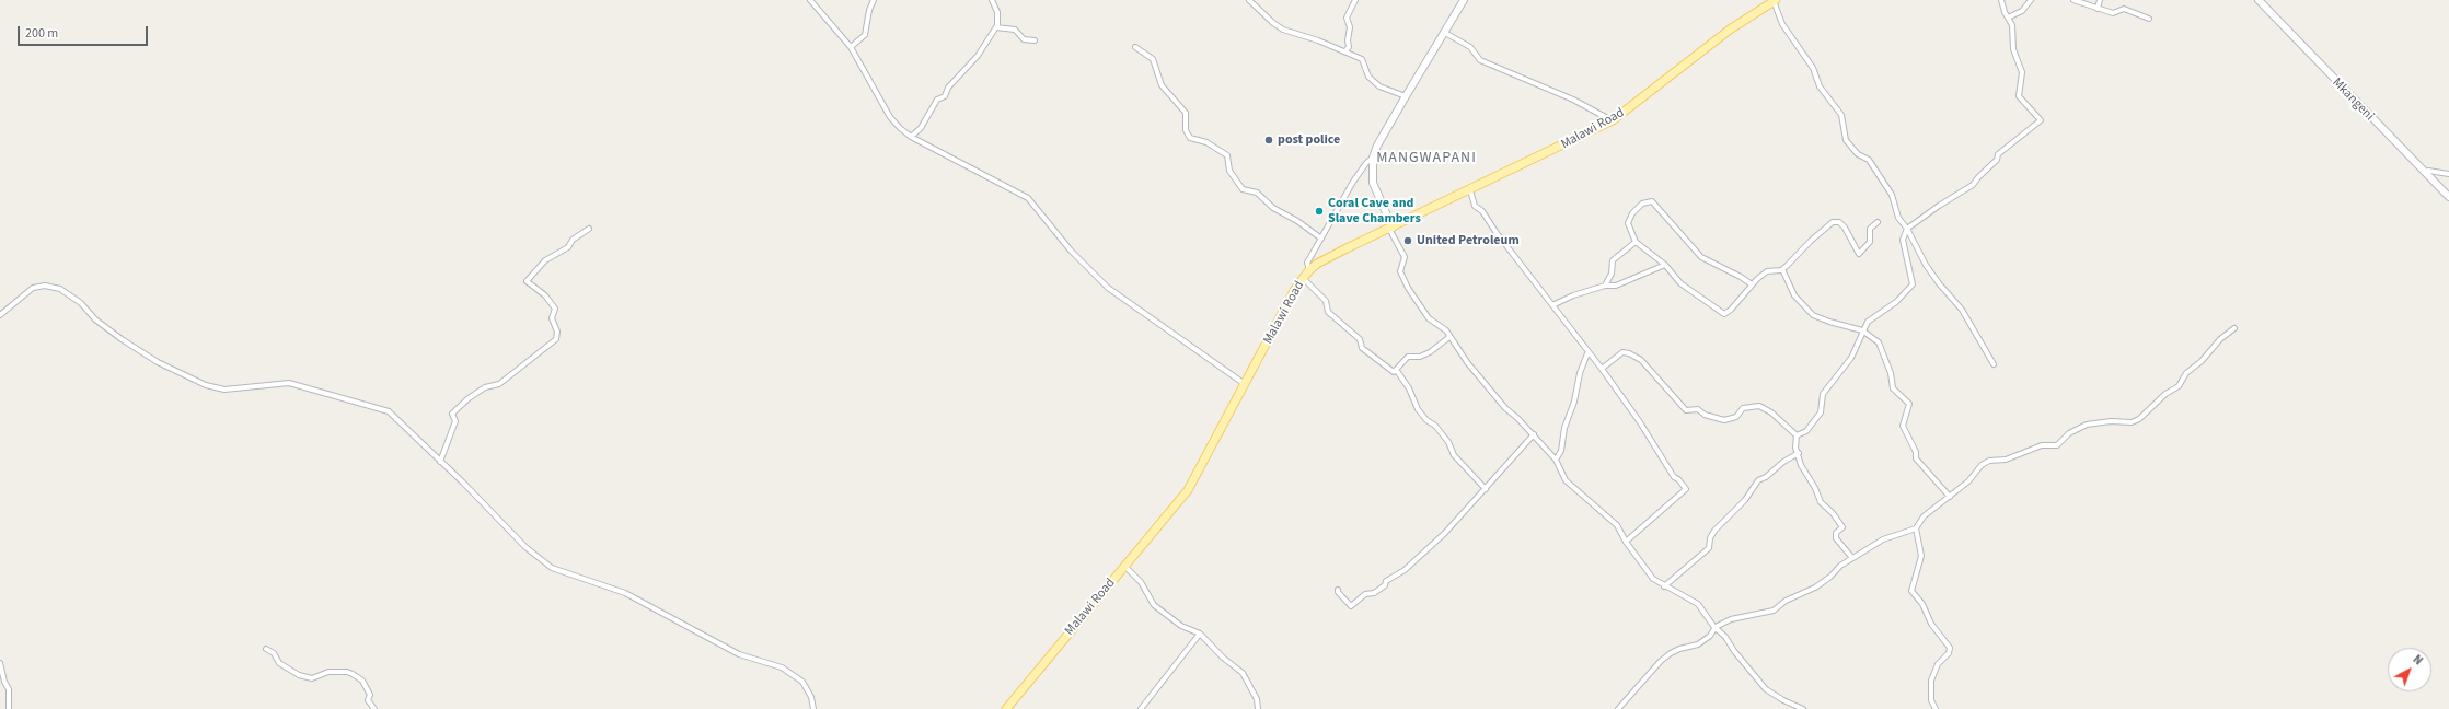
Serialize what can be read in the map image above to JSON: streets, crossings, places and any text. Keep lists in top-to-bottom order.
{
  "streets": {
    "main road": ["Malawi Road"],
    "street": ["Mkangeni"]
  },
  "districts": ["MANGWAPANI"],
  "places": ["post police", "Coral Cave and Slave Chambers", "United Petroleum"],
  "scale_bar": "200 m",
  "north": "top right"
}
